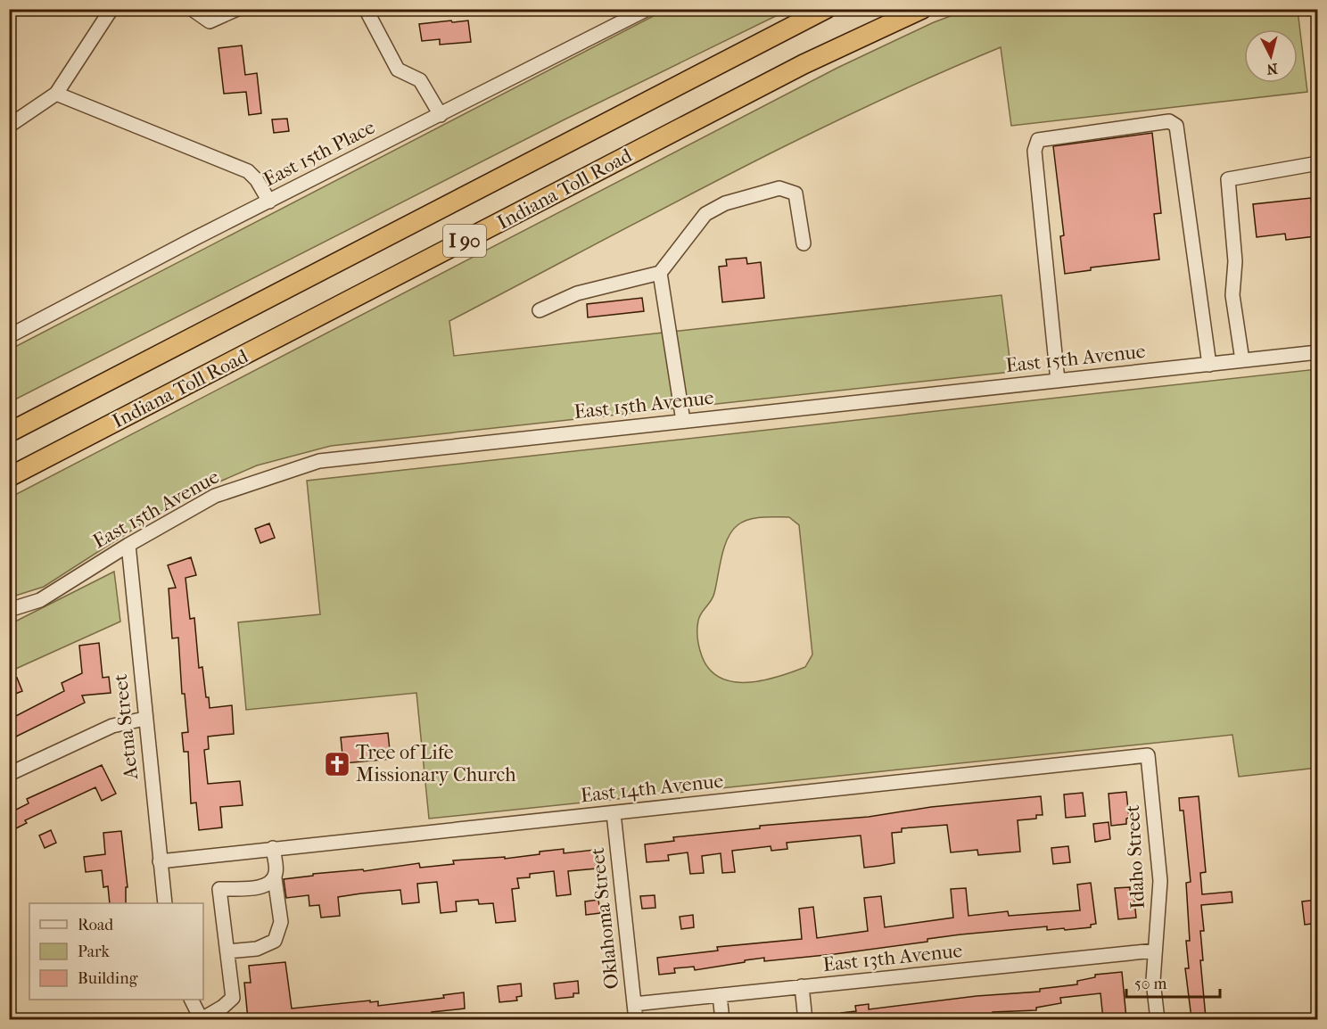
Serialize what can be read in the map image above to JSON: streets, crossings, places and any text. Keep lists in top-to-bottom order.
{
  "streets": {
    "highway": ["Indiana Toll Road", "I 90"],
    "street": [
      "East 15th Place",
      "East 15th Avenue",
      "Aetna Street",
      "East 14th Avenue",
      "Idaho Street",
      "Oklahoma Street",
      "East 13th Avenue"
    ]
  },
  "crossings": [
    ["East 15th Avenue", "Aetna Street"],
    ["Aetna Street", "East 14th Avenue"],
    ["East 14th Avenue", "Idaho Street"],
    ["East 14th Avenue", "Oklahoma Street"],
    ["Idaho Street", "East 13th Avenue"],
    ["Oklahoma Street", "East 13th Avenue"]
  ],
  "places": {
    "church": ["Tree of Life Missionary Church"]
  },
  "legend": ["Road", "Park", "Building"],
  "scale_bar": "50 m",
  "north": "bottom"
}
